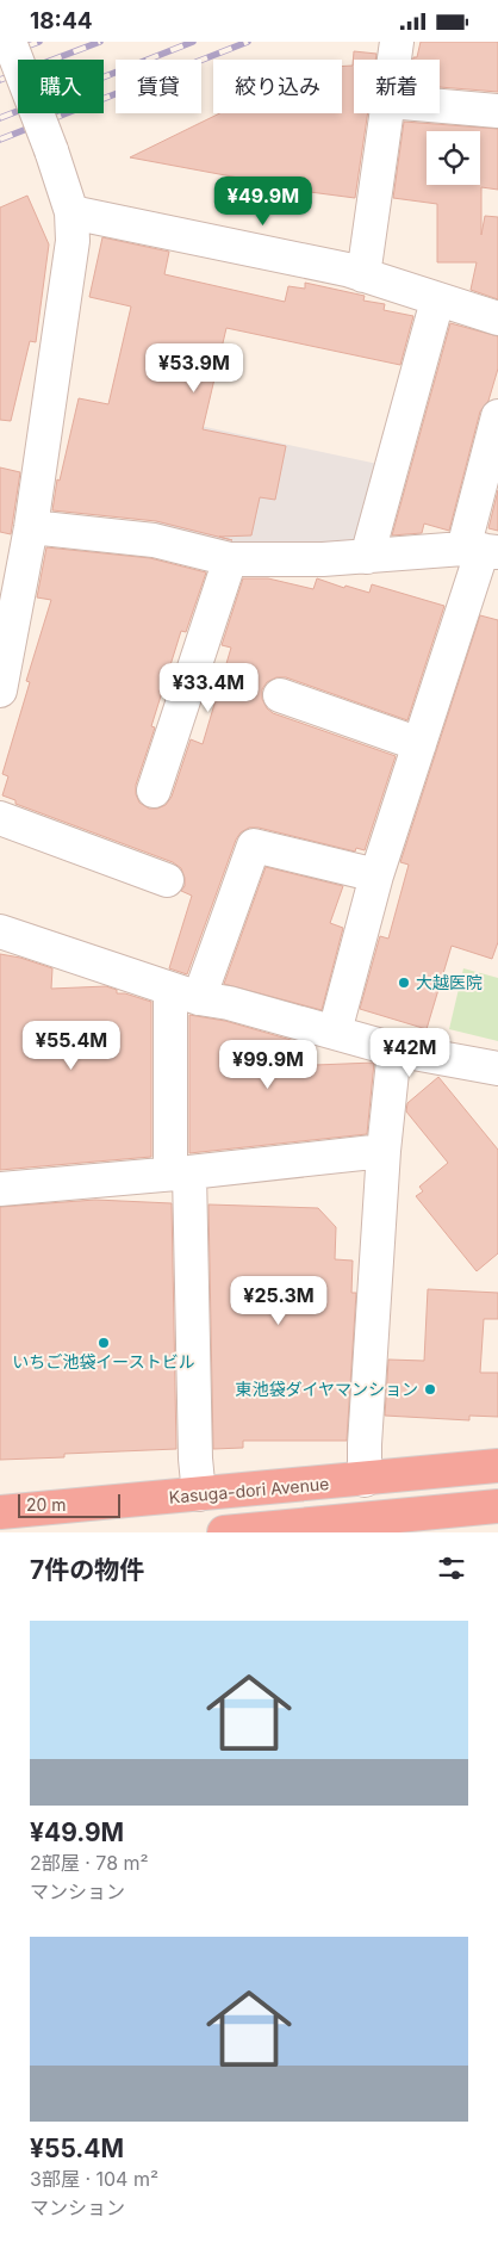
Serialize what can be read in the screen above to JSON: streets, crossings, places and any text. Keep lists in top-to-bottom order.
{
  "streets": {
    "highway": ["Kasuga-dori Avenue"]
  },
  "places": ["大越医院", "いちご池袋イーストビル", "東池袋ダイヤマンション"],
  "scale_bar": "20 m",
  "page": {
    "status": "18:44",
    "chip": [
      "購入",
      "賃貸",
      "絞り込み",
      "新着"
    ],
    "price": [
      "¥49.9M",
      "¥53.9M",
      "¥33.4M",
      "¥55.4M",
      "¥42M",
      "¥99.9M",
      "¥25.3M"
    ],
    "scale": "20 m",
    "heading": "7件の物件",
    "list": [
      {
        "name": "¥49.9M",
        "note": "2部屋 · 78 m² · マンション"
      },
      {
        "name": "¥55.4M",
        "note": "3部屋 · 104 m² · マンション"
      }
    ]
  }
}
